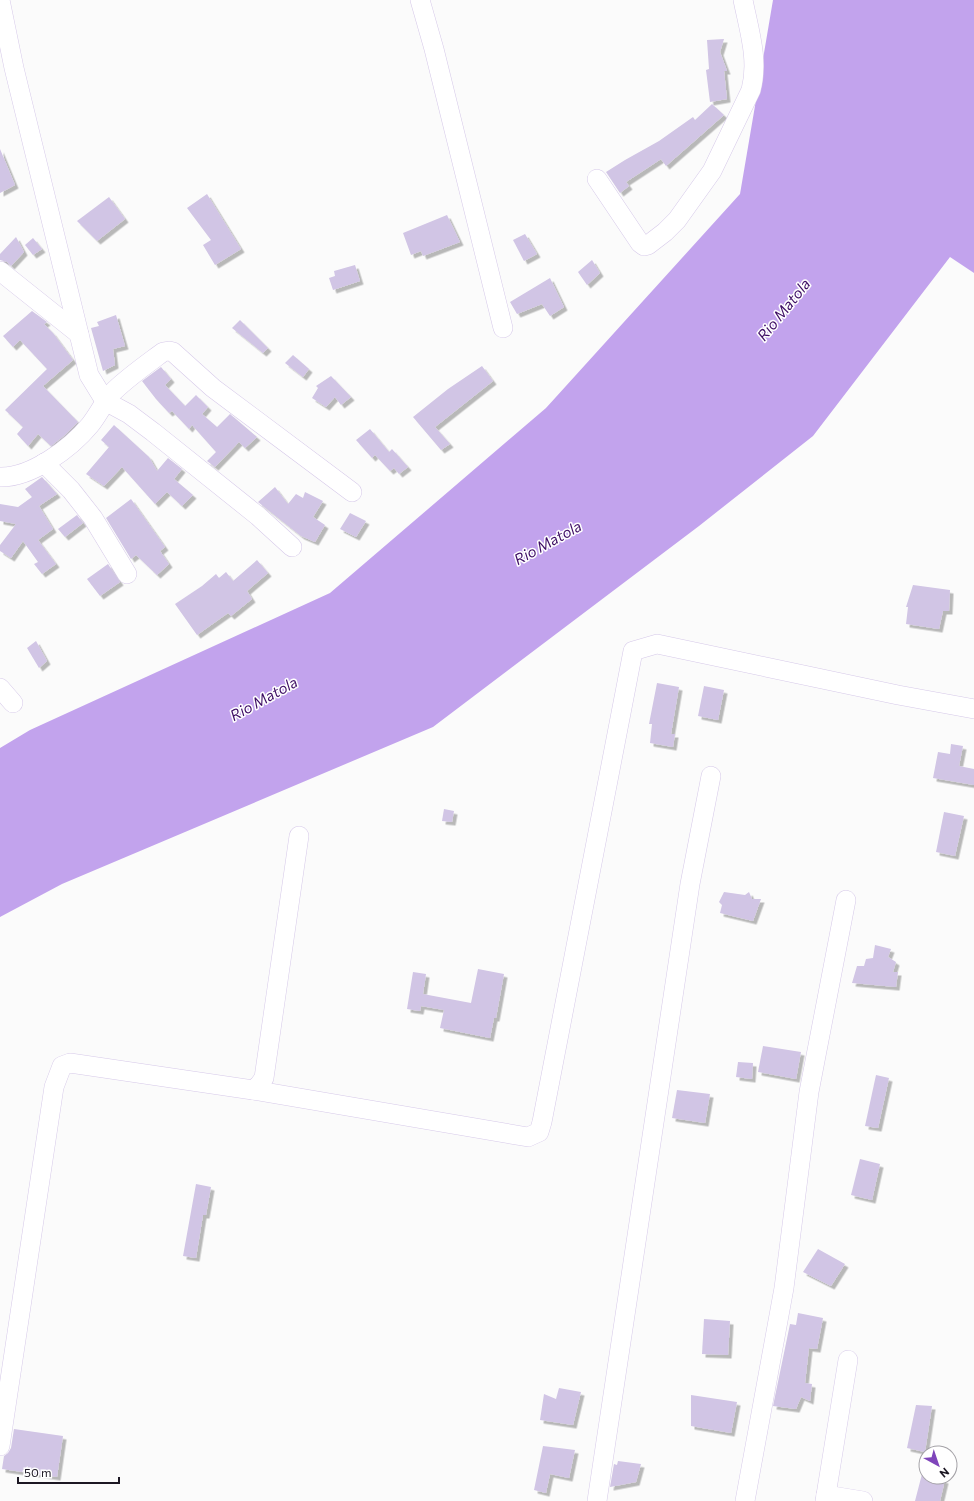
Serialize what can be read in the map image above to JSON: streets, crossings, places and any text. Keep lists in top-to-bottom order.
{
  "water": ["Rio Matola"],
  "scale_bar": "50 m",
  "north": "bottom right"
}
